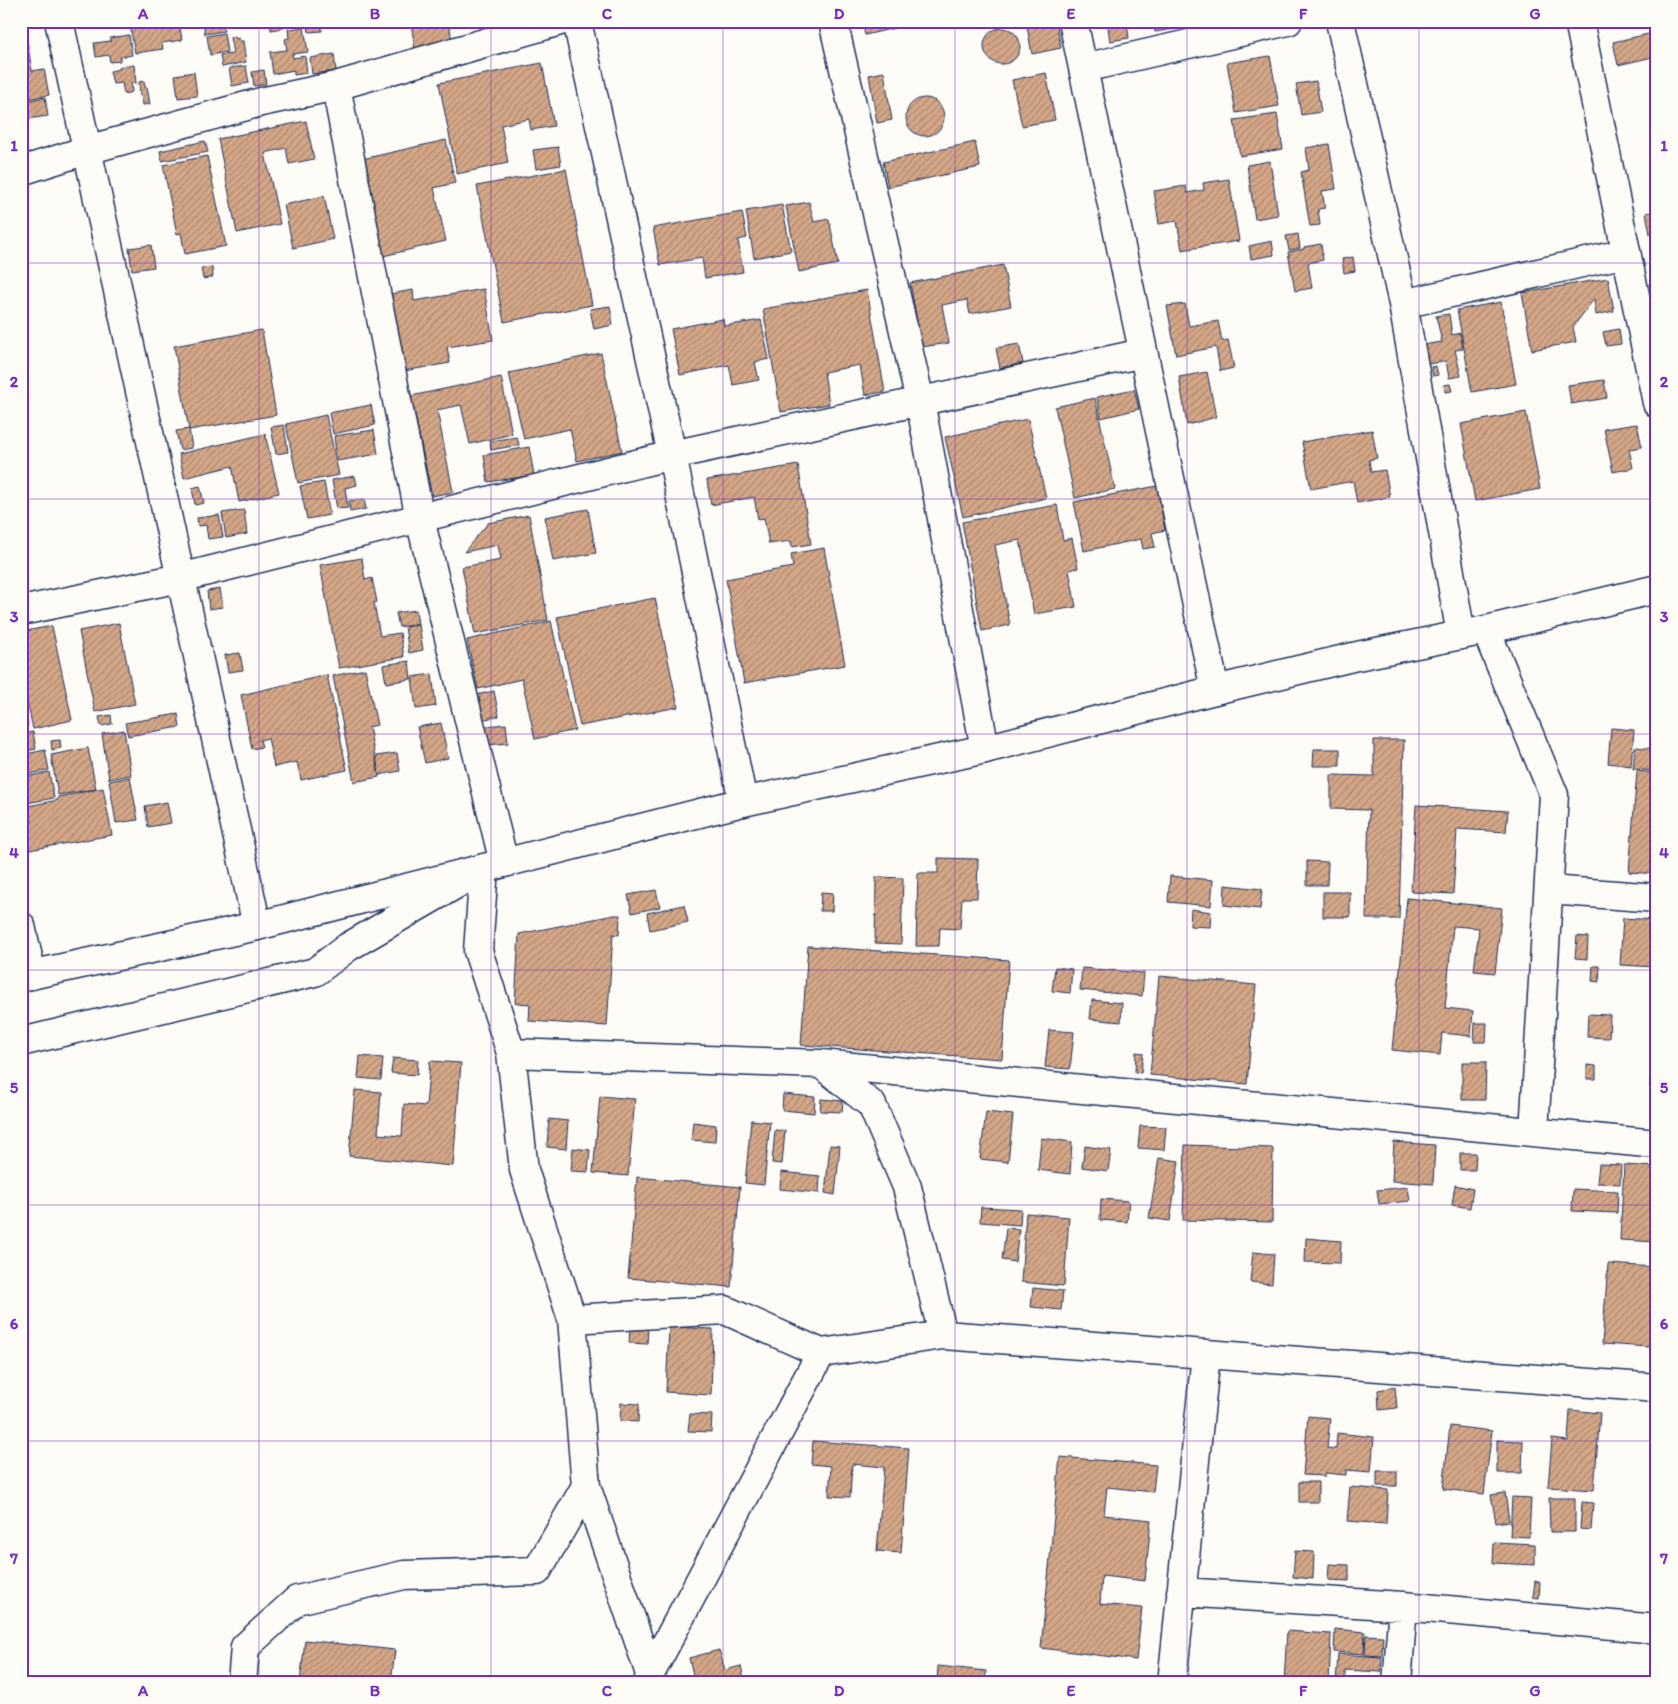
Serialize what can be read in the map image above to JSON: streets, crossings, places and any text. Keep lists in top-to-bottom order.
{
  "grid": {
    "columns": [
      "A",
      "B",
      "C",
      "D",
      "E",
      "F",
      "G"
    ],
    "rows": [
      "1",
      "2",
      "3",
      "4",
      "5",
      "6",
      "7"
    ]
  }
}
